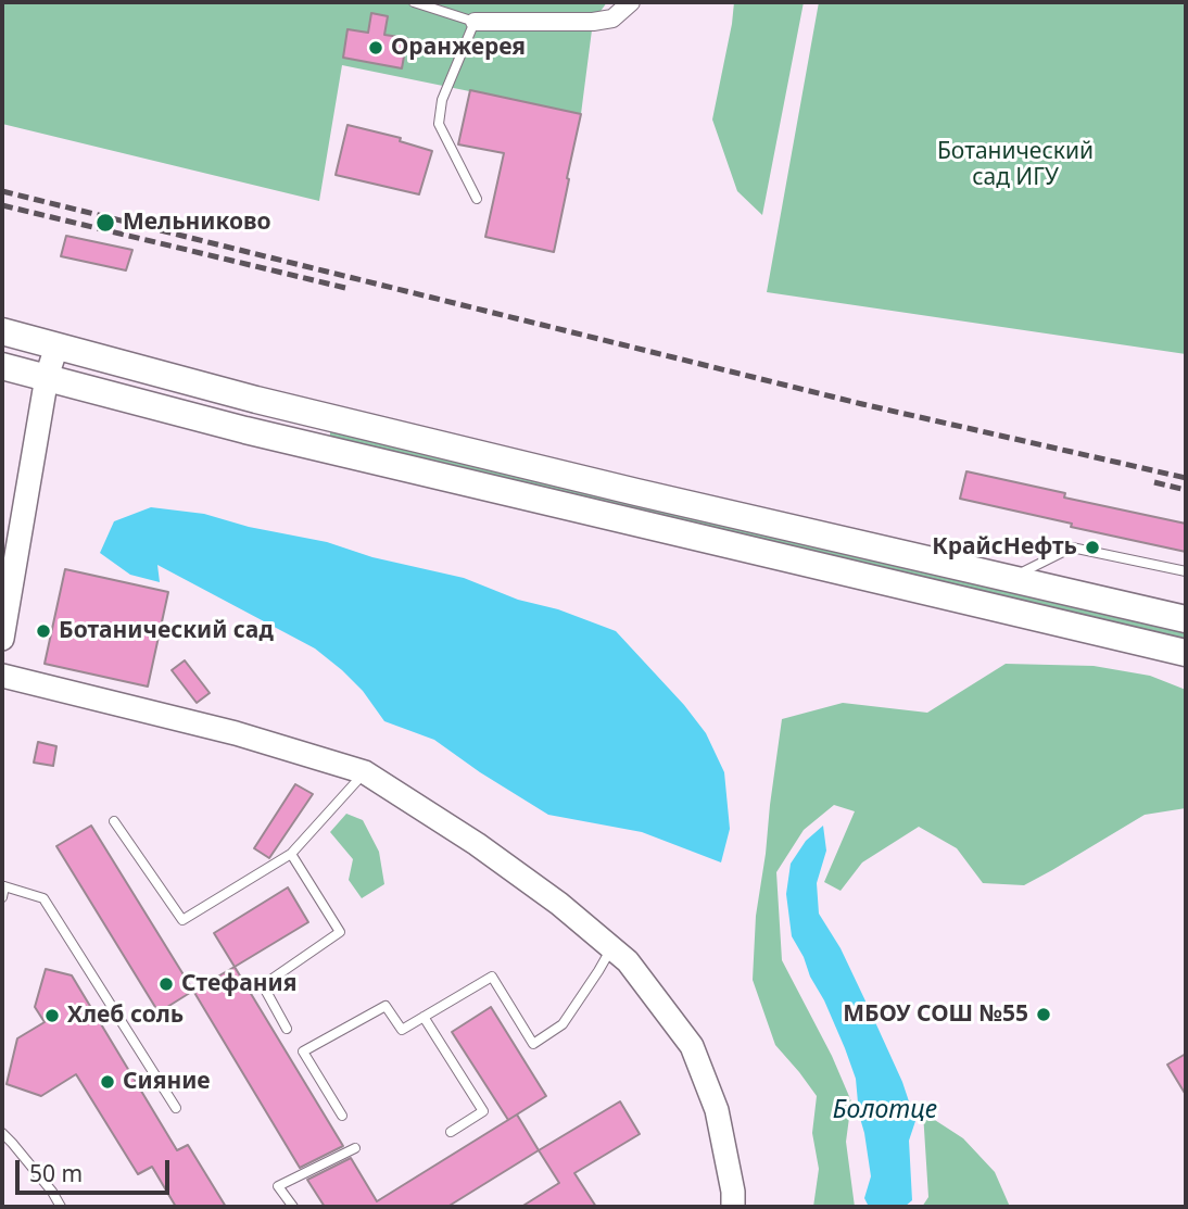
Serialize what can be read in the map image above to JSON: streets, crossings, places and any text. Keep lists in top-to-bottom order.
{
  "water": ["Болотце"],
  "parks": ["Ботанический сад ИГУ"],
  "places": [
    "Оранжерея",
    "Мельниково",
    "КрайсНефть",
    "Ботанический сад",
    "Стефания",
    "МБОУ СОШ №55",
    "Хлеб соль",
    "Сияние"
  ],
  "scale_bar": "50 m"
}
